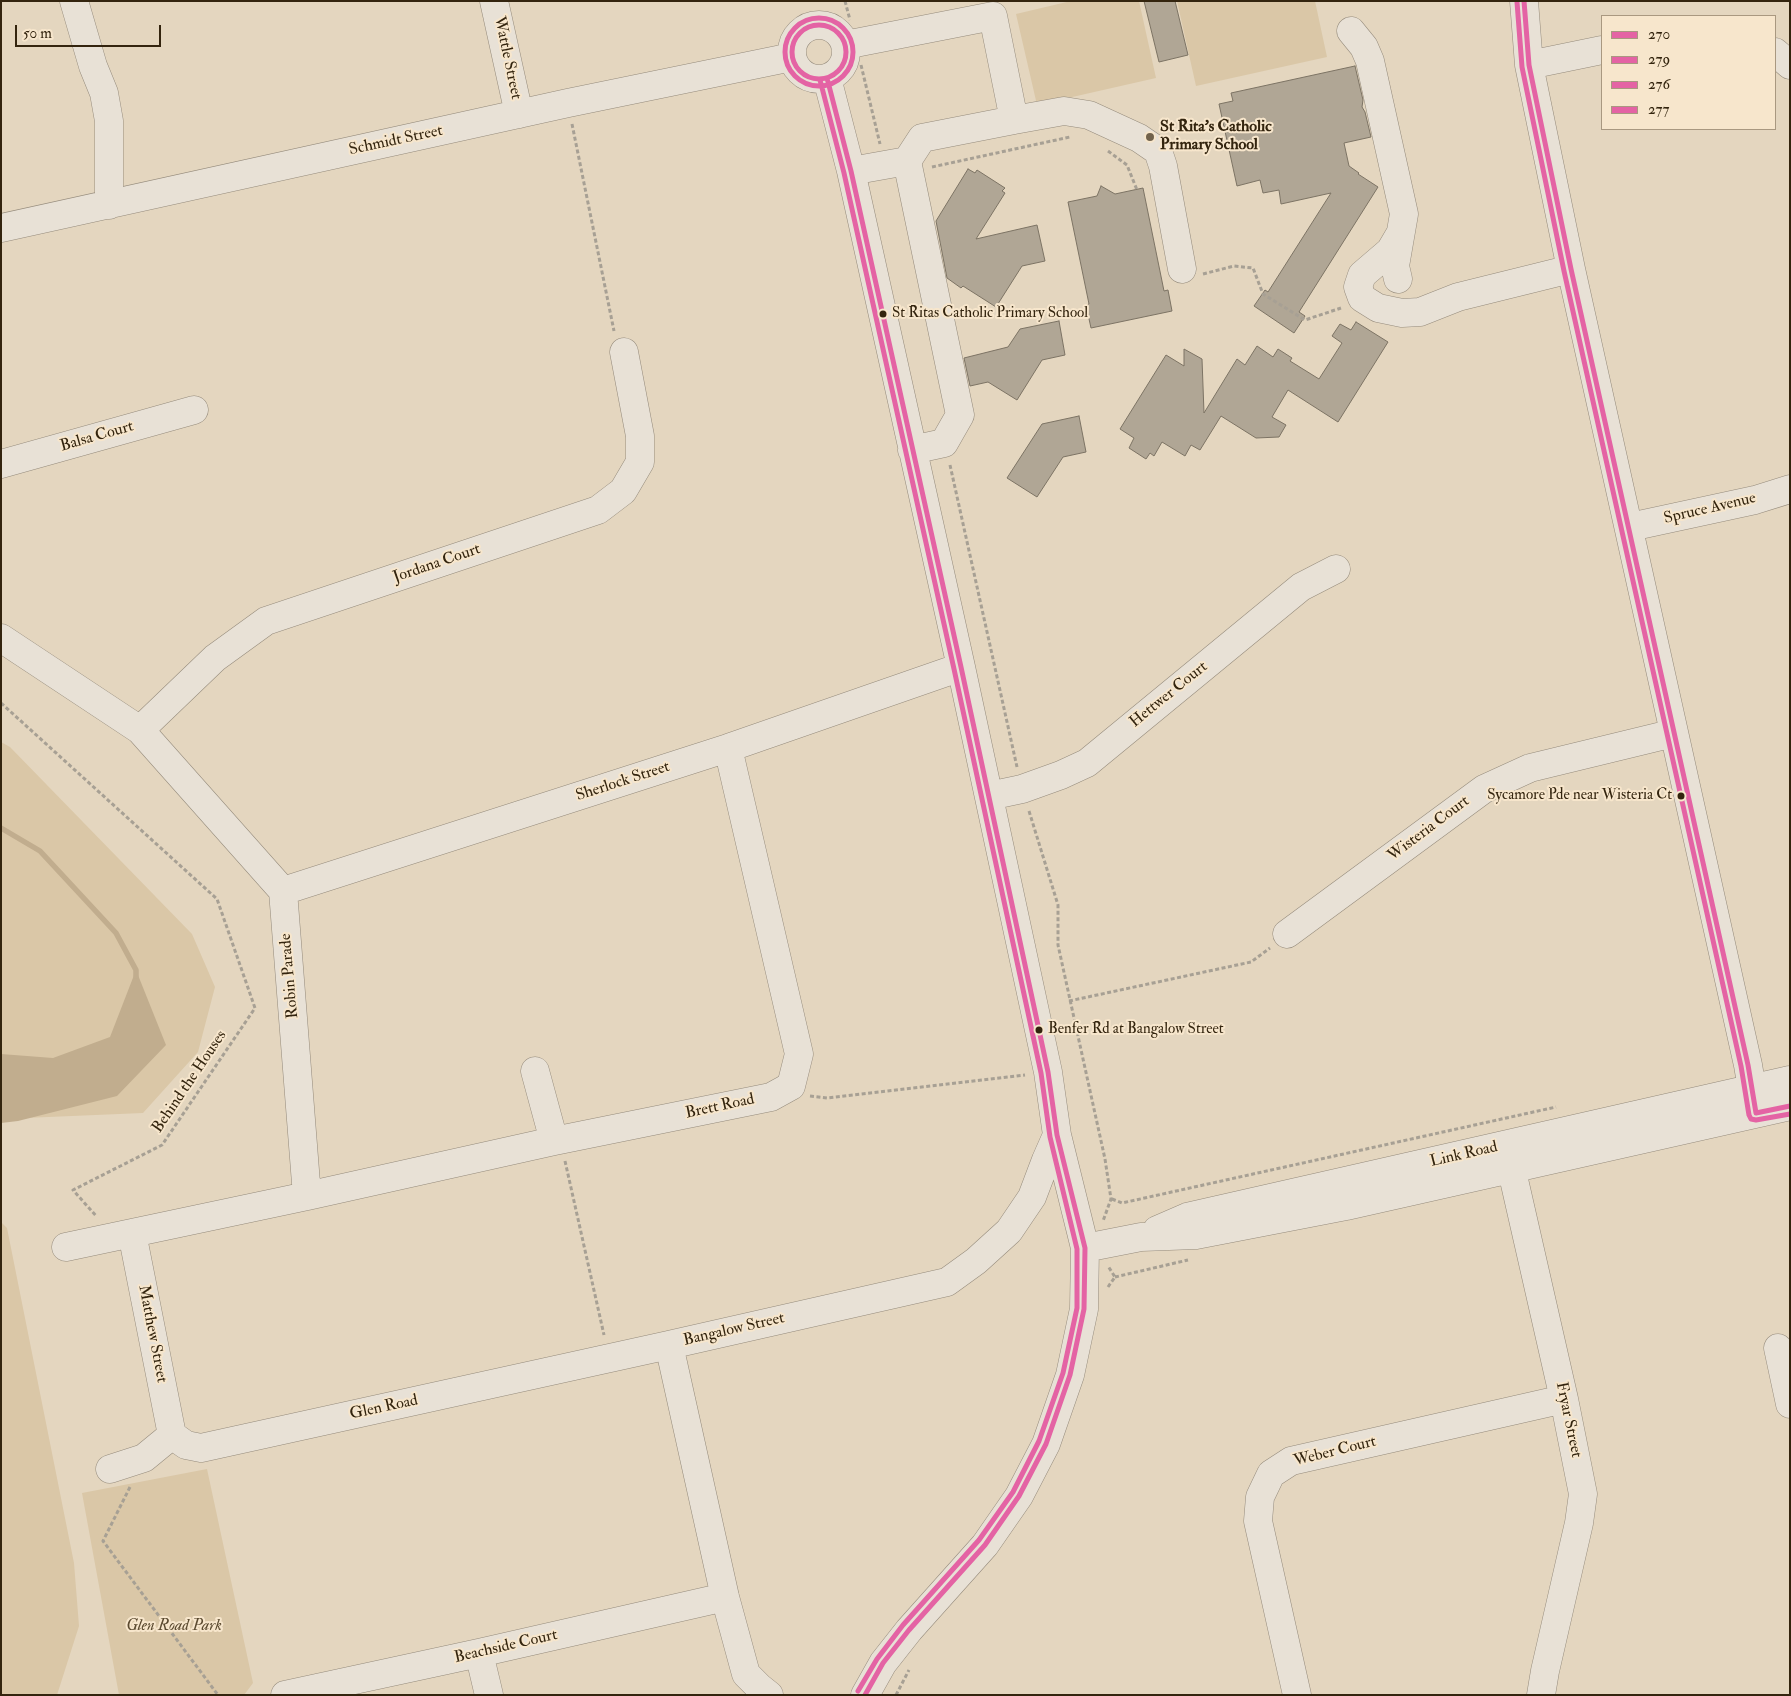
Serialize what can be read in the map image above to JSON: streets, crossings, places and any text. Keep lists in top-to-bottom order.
{
  "streets": {
    "street": [
      "Wattle Street",
      "Schmidt Street",
      "Balsa Court",
      "Spruce Avenue",
      "Jordana Court",
      "Hettwer Court",
      "Sherlock Street",
      "Wisteria Court",
      "Robin Parade",
      "Brett Road",
      "Link Road",
      "Bangalow Street",
      "Matthew Street",
      "Glen Road",
      "Fryar Street",
      "Weber Court",
      "Beachside Court"
    ],
    "path": ["Behind the Houses"]
  },
  "crossings": [
    ["Wattle Street", "Schmidt Street"],
    ["Sherlock Street", "Robin Parade"],
    ["Robin Parade", "Brett Road"],
    ["Behind the Houses", "Matthew Street"],
    ["Link Road", "Fryar Street"],
    ["Bangalow Street", "Glen Road"],
    ["Bangalow Street", "Beachside Court"],
    ["Matthew Street", "Glen Road"],
    ["Fryar Street", "Weber Court"]
  ],
  "parks": ["Glen Road Park"],
  "places": [
    "St Rita's Catholic Primary School",
    "St Ritas Catholic Primary School",
    "Sycamore Pde near Wisteria Ct",
    "Benfer Rd at Bangalow Street"
  ],
  "lines": [
    "transit line 276",
    "transit line 277",
    "transit line 279",
    "transit line 270"
  ],
  "legend": [
    "270",
    "279",
    "276",
    "277"
  ],
  "scale_bar": "50 m"
}
